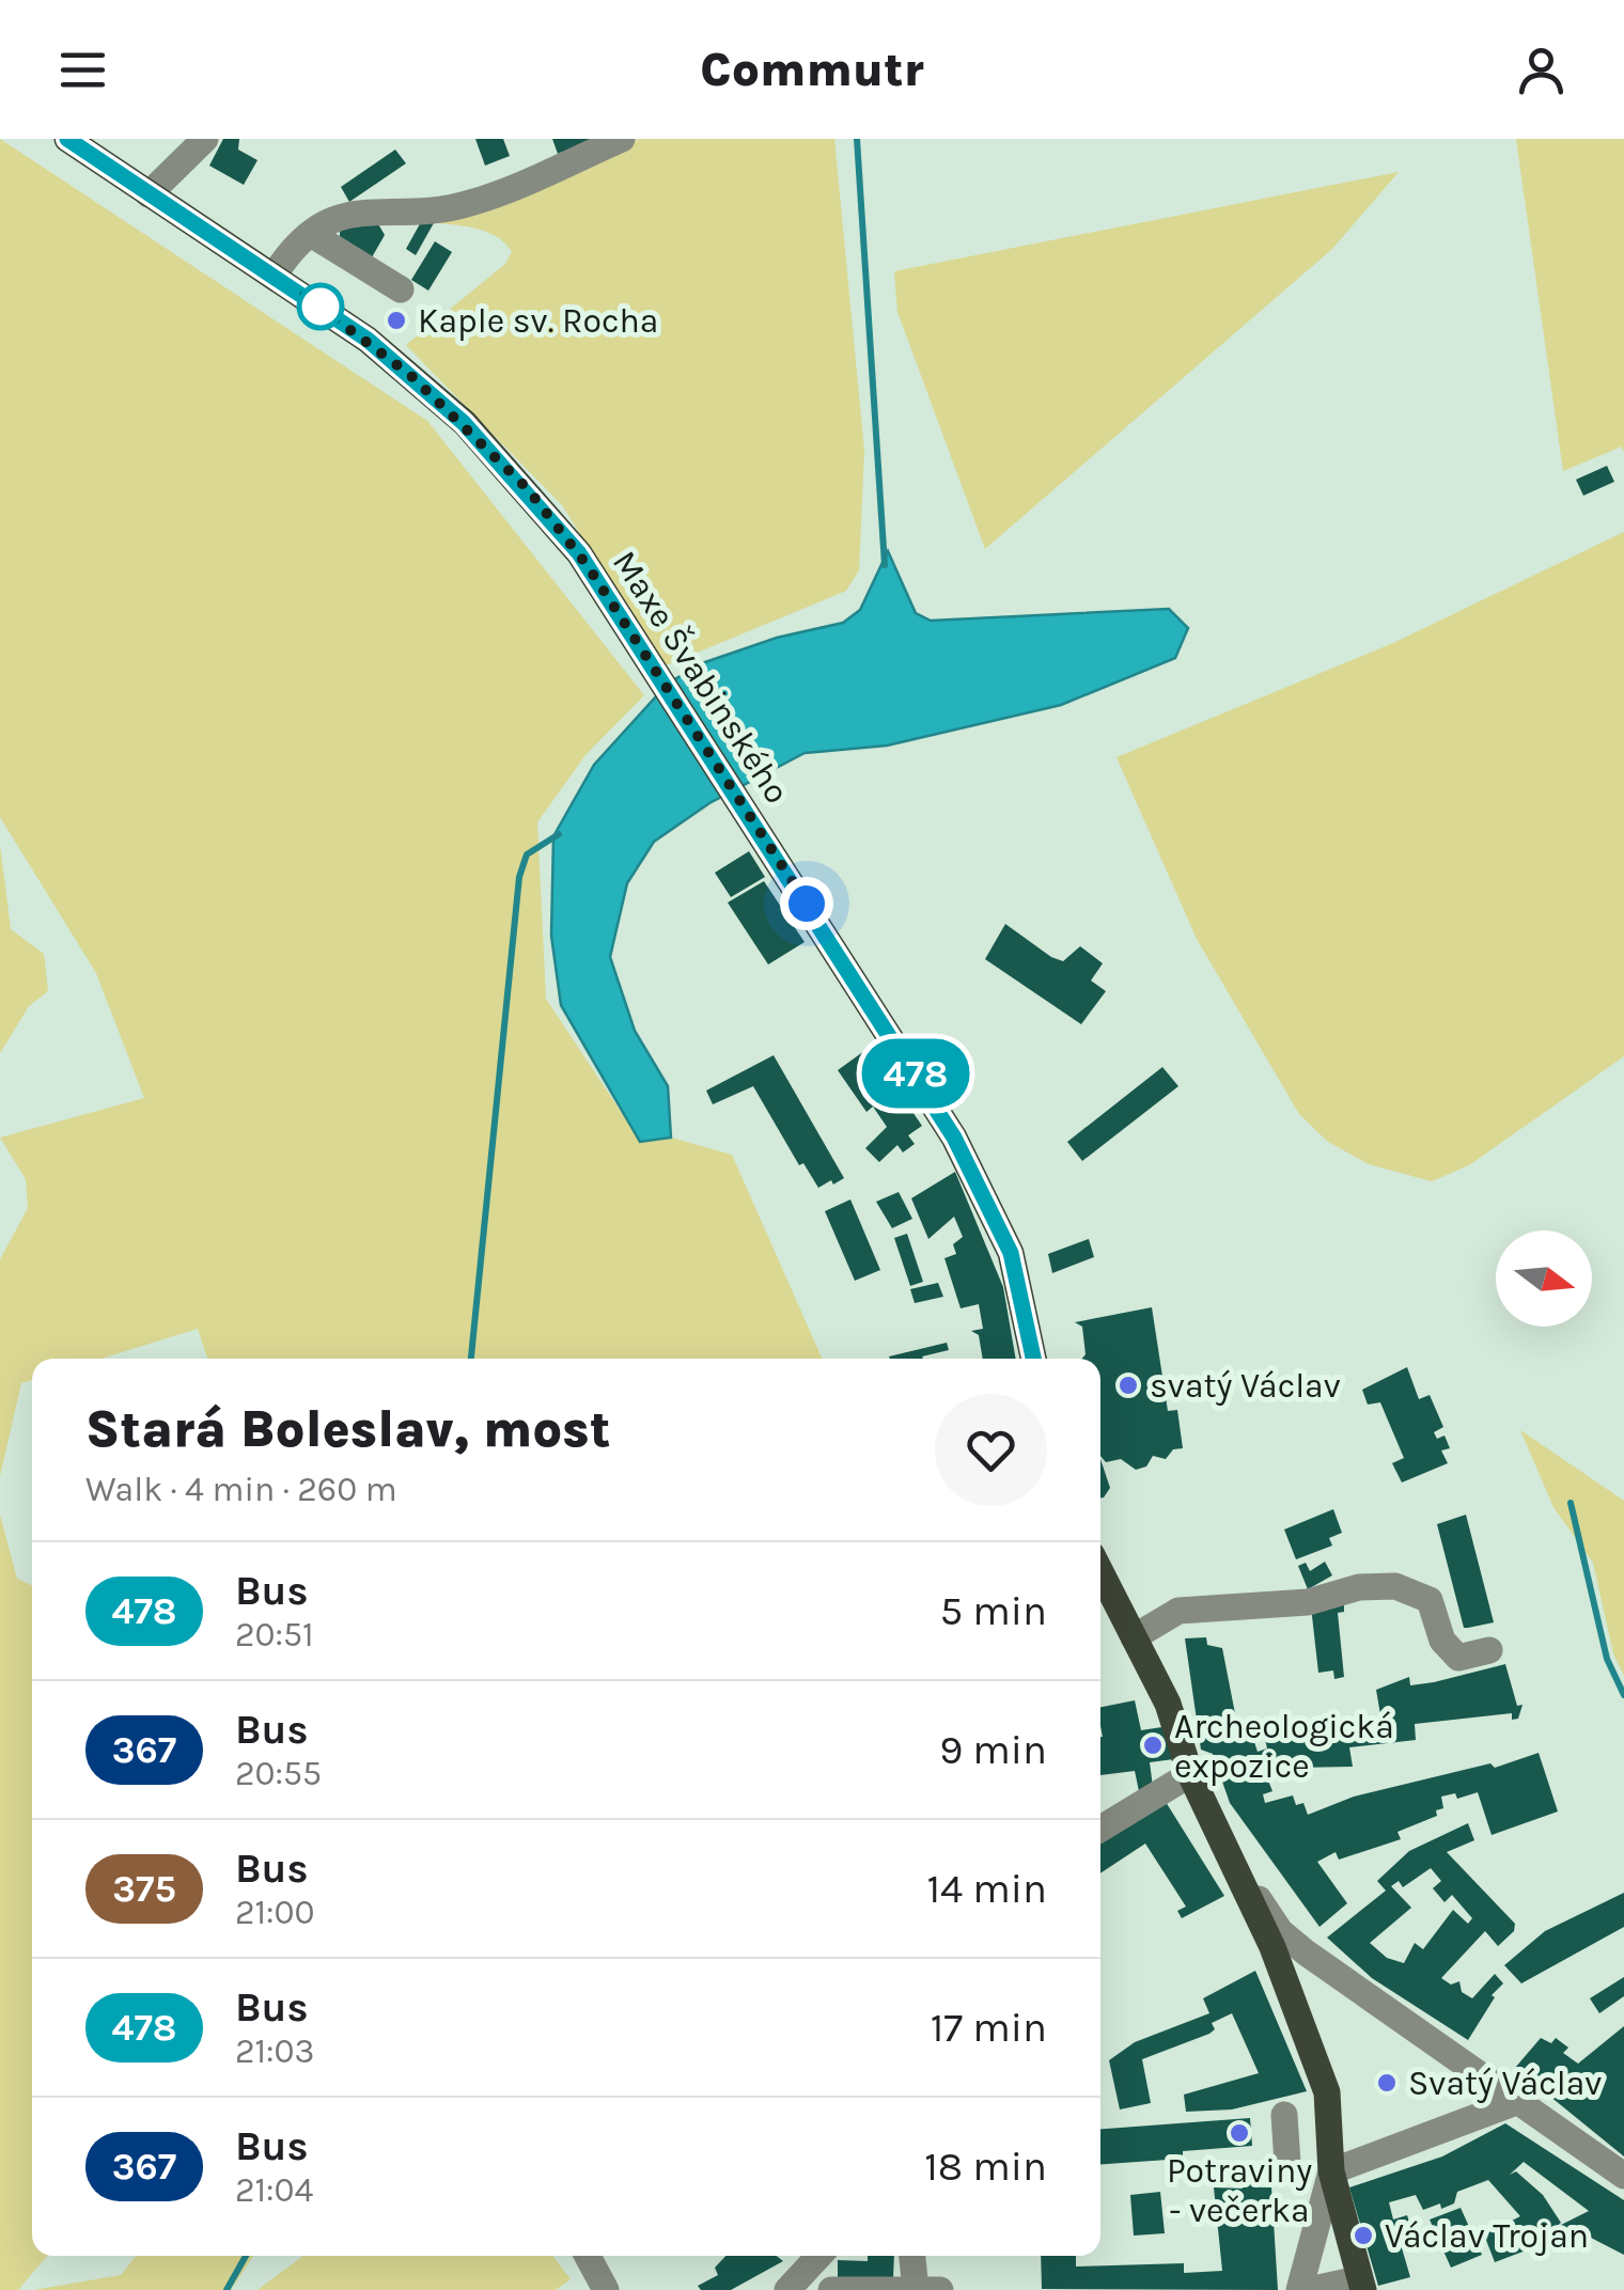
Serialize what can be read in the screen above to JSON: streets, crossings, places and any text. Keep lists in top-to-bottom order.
{
  "streets": {
    "main road": ["Maxe Švabinského"]
  },
  "places": [
    "Kaple sv. Rocha",
    "svatý Václav",
    "Archeologická expozice",
    "Svatý Václav",
    "Potraviny - večerka",
    "Václav Trojan"
  ],
  "lines": ["bus line 478"],
  "north": "right",
  "page": {
    "header": "Commutr",
    "on_map": "478",
    "heading": ["Stará Boleslav, most", "Walk · 4 min · 260 m"],
    "list": [
      {
        "mark": "478",
        "name": "Bus",
        "note": "20:51",
        "value": "5 min"
      },
      {
        "mark": "367",
        "name": "Bus",
        "note": "20:55",
        "value": "9 min"
      },
      {
        "mark": "375",
        "name": "Bus",
        "note": "21:00",
        "value": "14 min"
      },
      {
        "mark": "478",
        "name": "Bus",
        "note": "21:03",
        "value": "17 min"
      },
      {
        "mark": "367",
        "name": "Bus",
        "note": "21:04",
        "value": "18 min"
      }
    ]
  }
}
